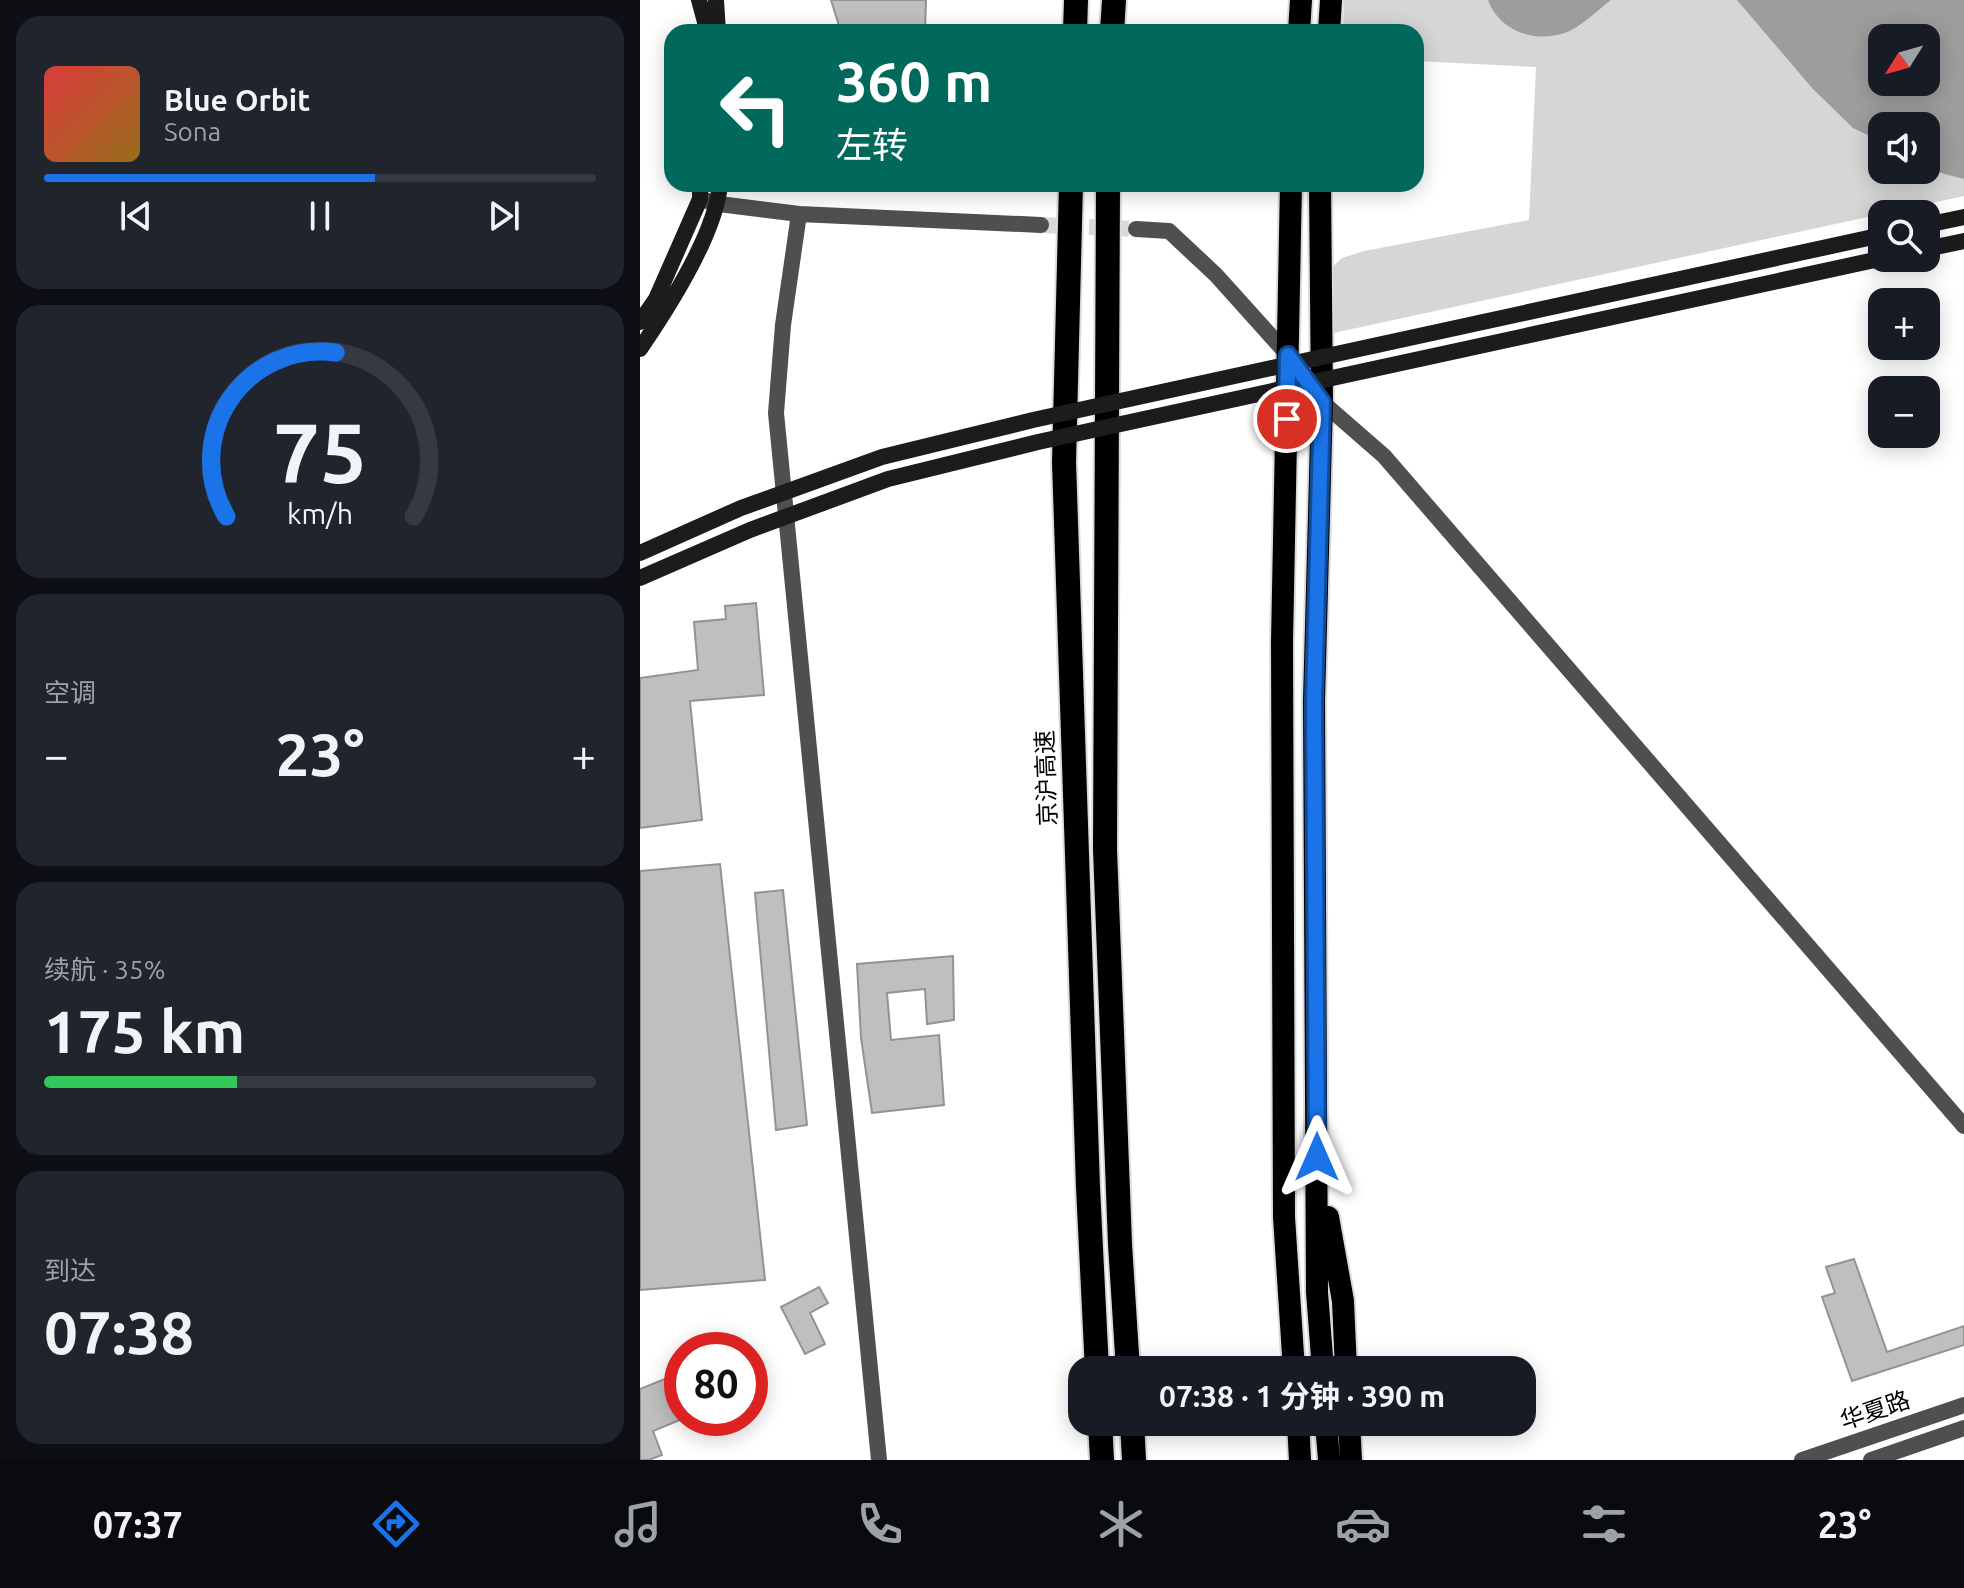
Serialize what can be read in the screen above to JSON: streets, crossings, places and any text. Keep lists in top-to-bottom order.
{
  "streets": {
    "highway": ["京沪高速"],
    "street": ["华夏路"]
  },
  "north": "bottom left",
  "page": {
    "map_buttons": ["+", "−"],
    "turn": ["360 m", "左转"],
    "song": ["Blue Orbit", "Sona"],
    "tile": [
      "空调",
      ["续航 · 35%", "175 km"],
      ["到达", "07:38"]
    ],
    "heat": ["−", "23°", "+"],
    "limit": "80",
    "trip": "07:38 · 1 分钟 · 390 m",
    "tabs": ["07:37", "23°"],
    "gauge": ["75", "km/h"]
  }
}
